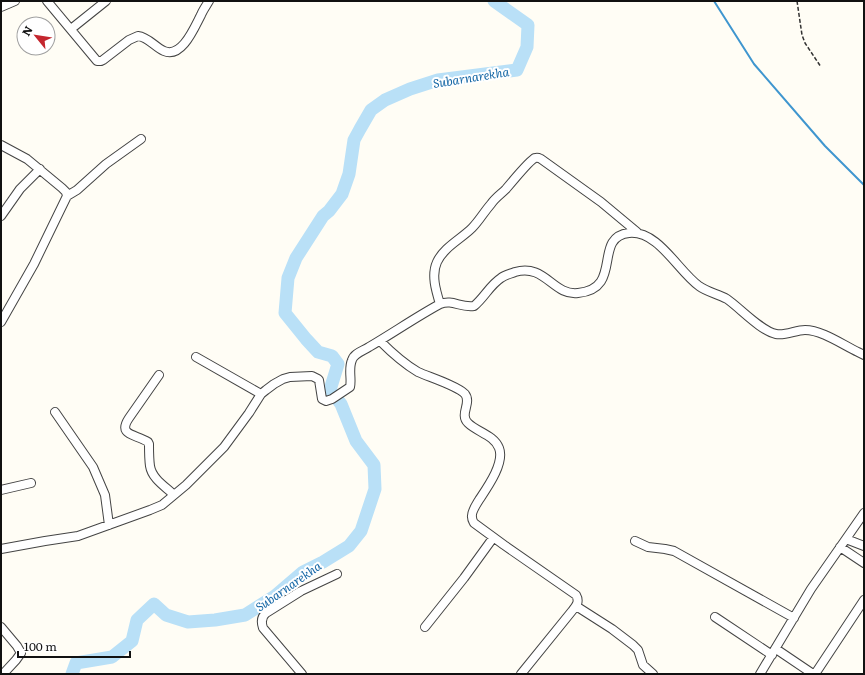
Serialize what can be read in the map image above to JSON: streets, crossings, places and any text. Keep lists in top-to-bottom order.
{
  "water": ["Subarnarekha"],
  "scale_bar": "100 m",
  "north": "top left"
}
